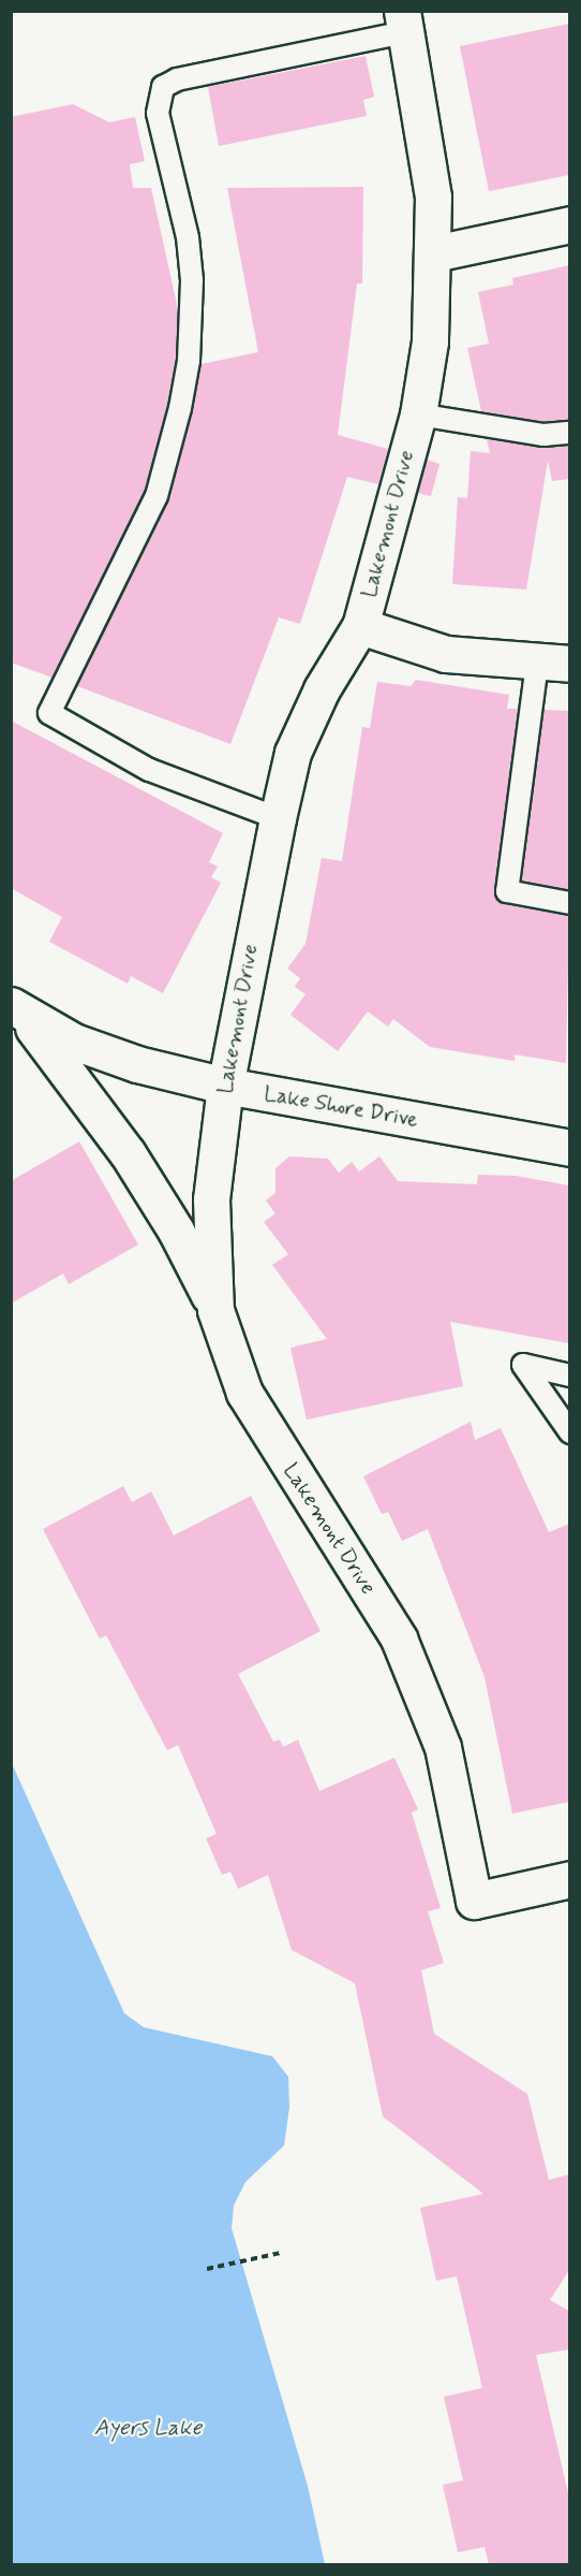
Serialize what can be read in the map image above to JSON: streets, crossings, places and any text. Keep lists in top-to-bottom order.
{
  "streets": {
    "street": ["Lakemont Drive", "Lake Shore Drive"]
  },
  "crossings": [
    ["Lakemont Drive", "Lake Shore Drive"]
  ],
  "water": ["Ayers Lake"]
}
